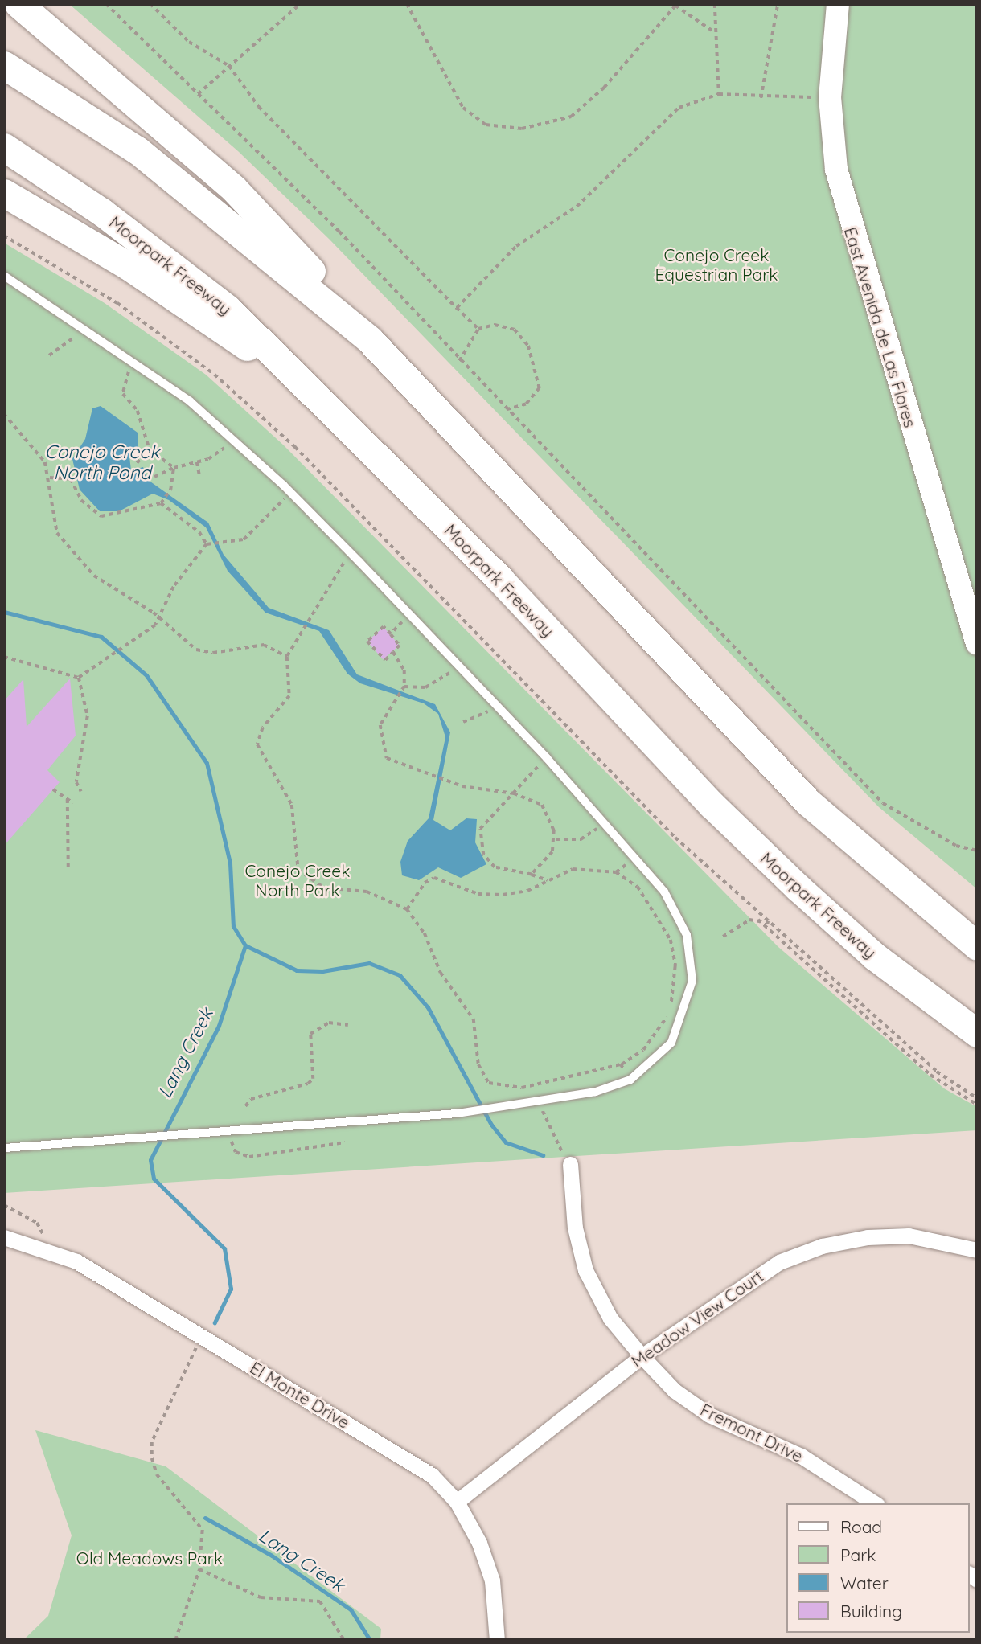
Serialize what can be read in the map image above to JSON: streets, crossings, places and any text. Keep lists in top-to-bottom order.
{
  "streets": {
    "highway": ["Moorpark Freeway"],
    "street": [
      "East Avenida de Las Flores",
      "Meadow View Court",
      "El Monte Drive",
      "Fremont Drive"
    ]
  },
  "crossings": [
    ["Meadow View Court", "El Monte Drive"],
    ["Meadow View Court", "Fremont Drive"]
  ],
  "water": ["Conejo Creek North Pond", "Lang Creek"],
  "parks": ["Conejo Creek Equestrian Park", "Conejo Creek North Park", "Old Meadows Park"],
  "legend": [
    "Road",
    "Park",
    "Water",
    "Building"
  ]
}
